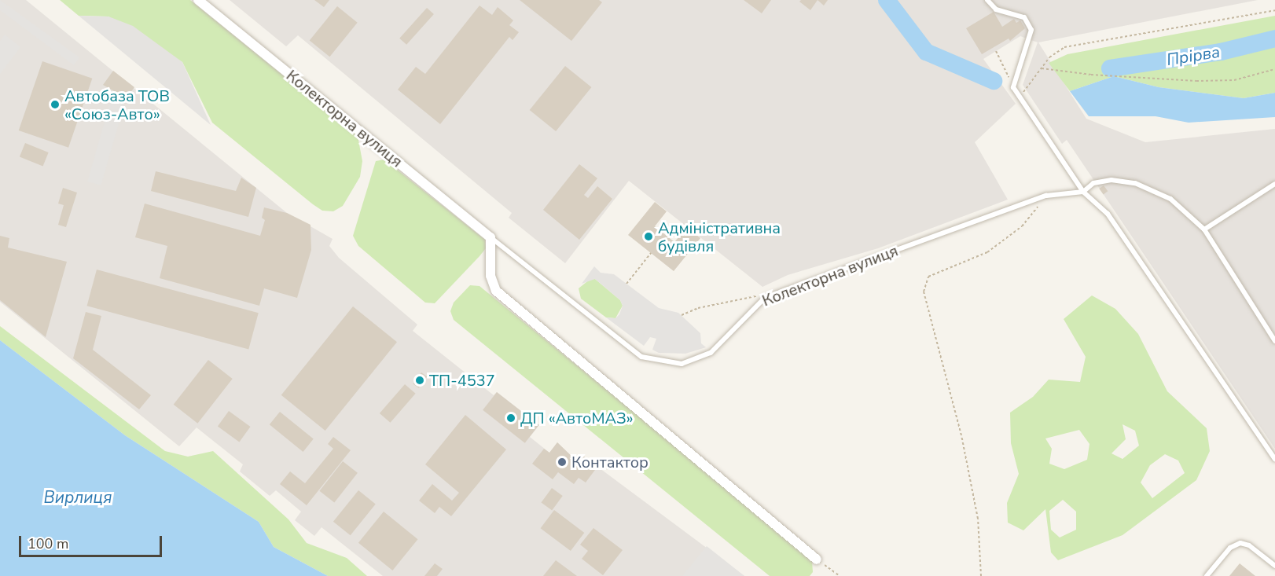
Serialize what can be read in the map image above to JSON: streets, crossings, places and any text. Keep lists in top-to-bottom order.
{
  "streets": {
    "street": ["Колекторна вулиця"]
  },
  "water": ["Прірва", "Вирлиця"],
  "places": [
    "Автобаза ТОВ «Союз-Авто»",
    "Адміністративна будівля",
    "ТП-4537",
    "ДП «АвтоМАЗ»",
    "Контактор"
  ],
  "scale_bar": "100 m"
}
